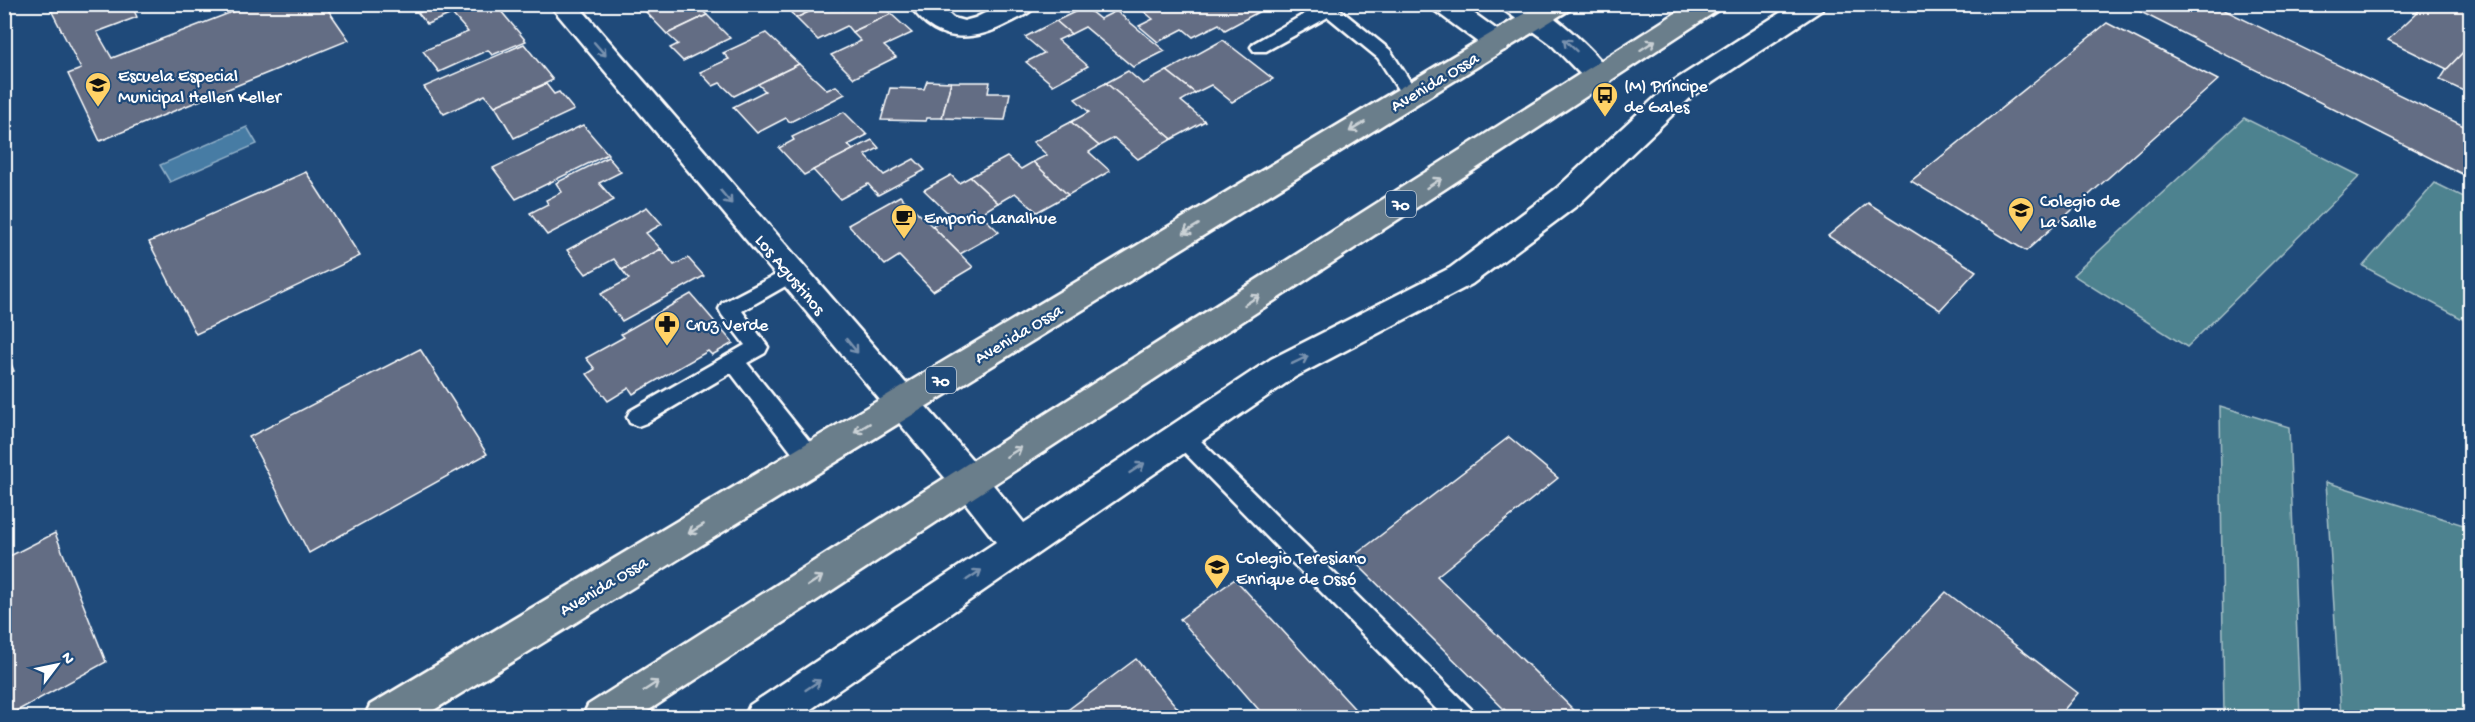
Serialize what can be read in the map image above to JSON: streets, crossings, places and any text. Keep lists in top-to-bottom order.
{
  "streets": {
    "main road": ["Avenida Ossa", "70"],
    "street": ["Los Agustinos"]
  },
  "crossings": [
    ["Avenida Ossa", "Los Agustinos"],
    ["70", "Los Agustinos"]
  ],
  "one_way": ["Los Agustinos"],
  "places": {
    "school or university": ["Escuela Especial Municipal Hellen Keller", "Colegio de La Salle", "Colegio Teresiano Enrique de Ossó"],
    "bus stop": ["(M) Príncipe de Gales"],
    "cafe": ["Emporio Lanalhue"],
    "pharmacy": ["Cruz Verde"]
  },
  "north": "top right"
}
